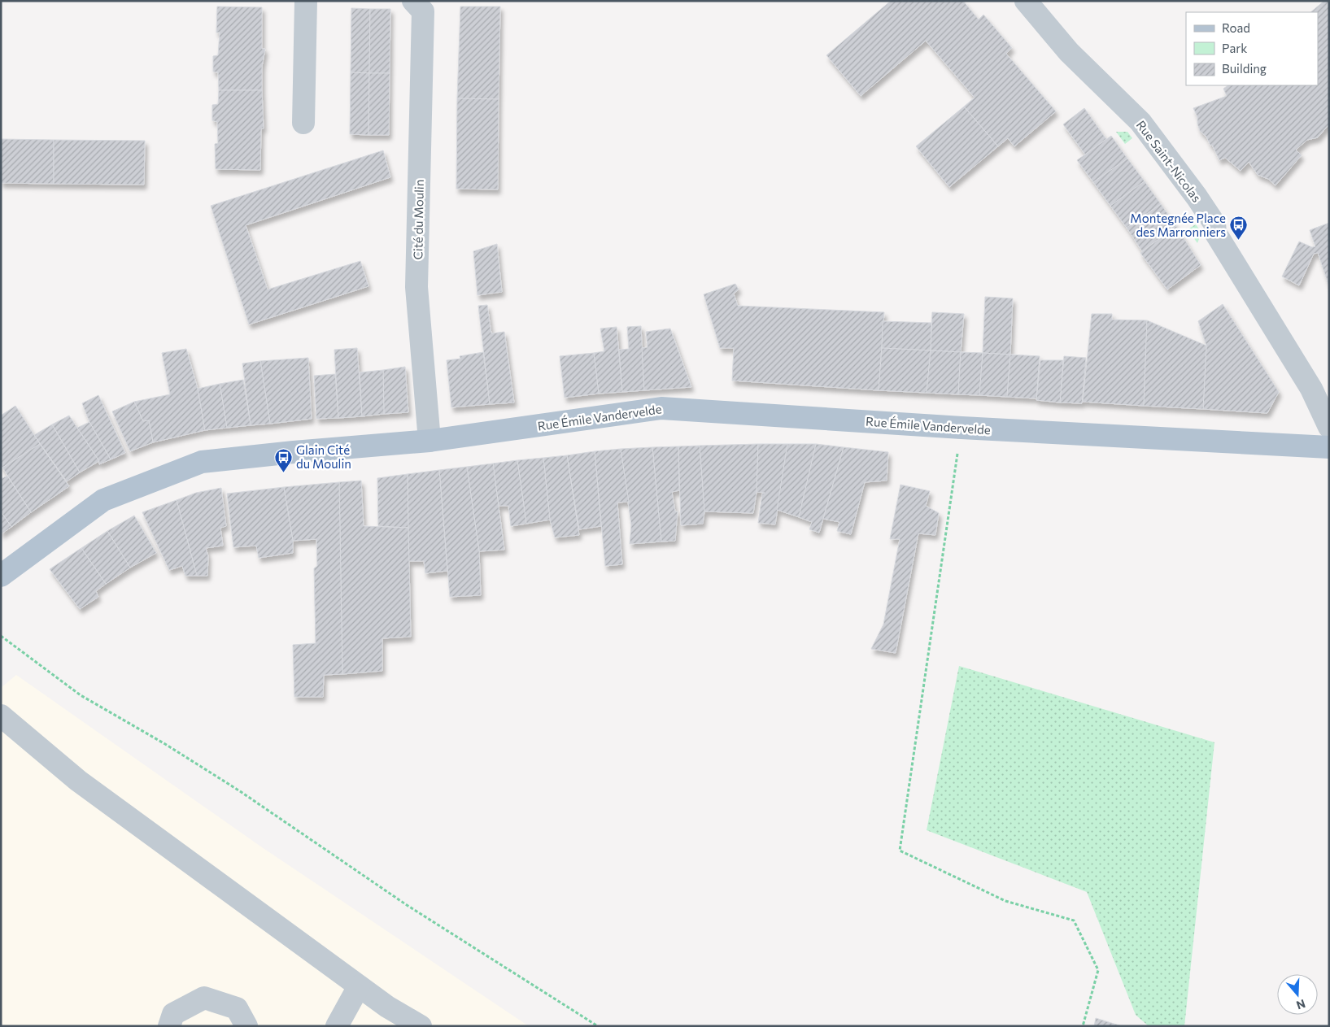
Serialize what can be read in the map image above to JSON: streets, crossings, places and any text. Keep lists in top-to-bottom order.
{
  "streets": {
    "main road": ["Rue Émile Vandervelde"],
    "street": ["Rue Saint-Nicolas", "Cité du Moulin"]
  },
  "crossings": [
    ["Cité du Moulin", "Rue Émile Vandervelde"]
  ],
  "places": {
    "bus stop": ["Montegnée Place des Marronniers", "Glain Cité du Moulin"]
  },
  "legend": ["Road", "Park", "Building"],
  "north": "bottom"
}
